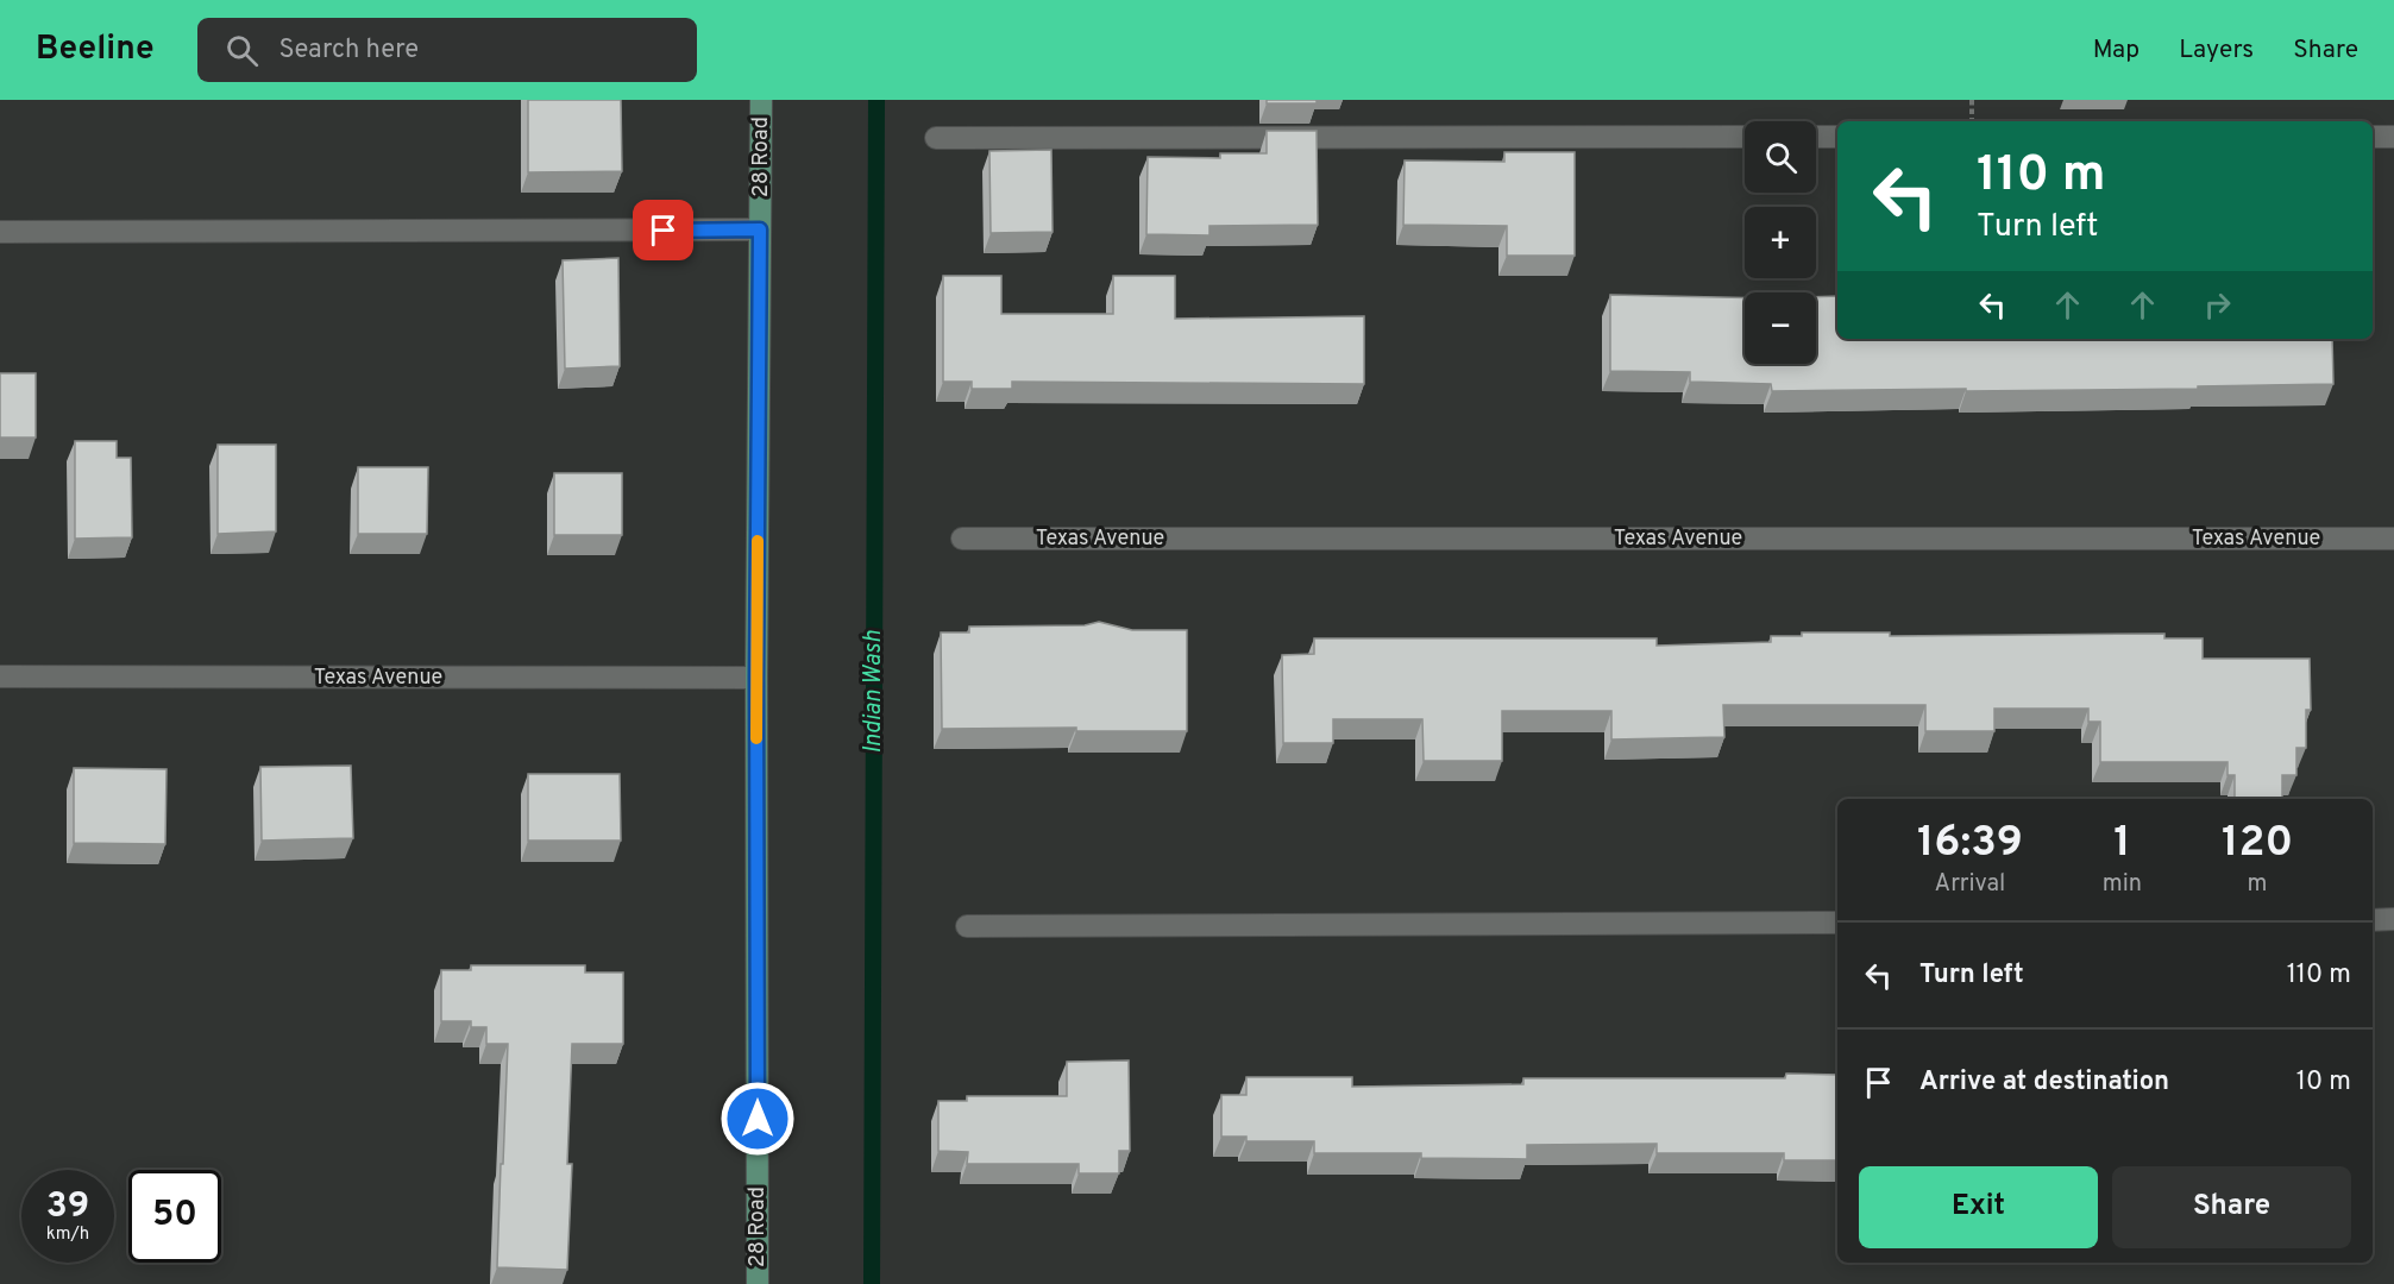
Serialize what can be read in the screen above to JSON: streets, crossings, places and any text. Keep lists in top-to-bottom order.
{
  "streets": {
    "main road": ["28 Road"],
    "street": ["Texas Avenue"]
  },
  "crossings": [
    ["28 Road", "Texas Avenue"]
  ],
  "water": ["Indian Wash"],
  "page": {
    "header": "Beeline",
    "search": "Search here",
    "nav": ["Map", "Layers", "Share"],
    "map_buttons": ["+", "−"],
    "turn": ["110 m", "Turn left"],
    "eta": [
      "16:39",
      "Arrival",
      "1",
      "min",
      "120",
      "m"
    ],
    "list": [
      {
        "name": "Turn left",
        "value": "110 m"
      },
      {
        "name": "Arrive at destination",
        "value": "10 m"
      }
    ],
    "buttons": ["Exit", "Share"],
    "speed": "39 km/h",
    "limit": "50"
  }
}
